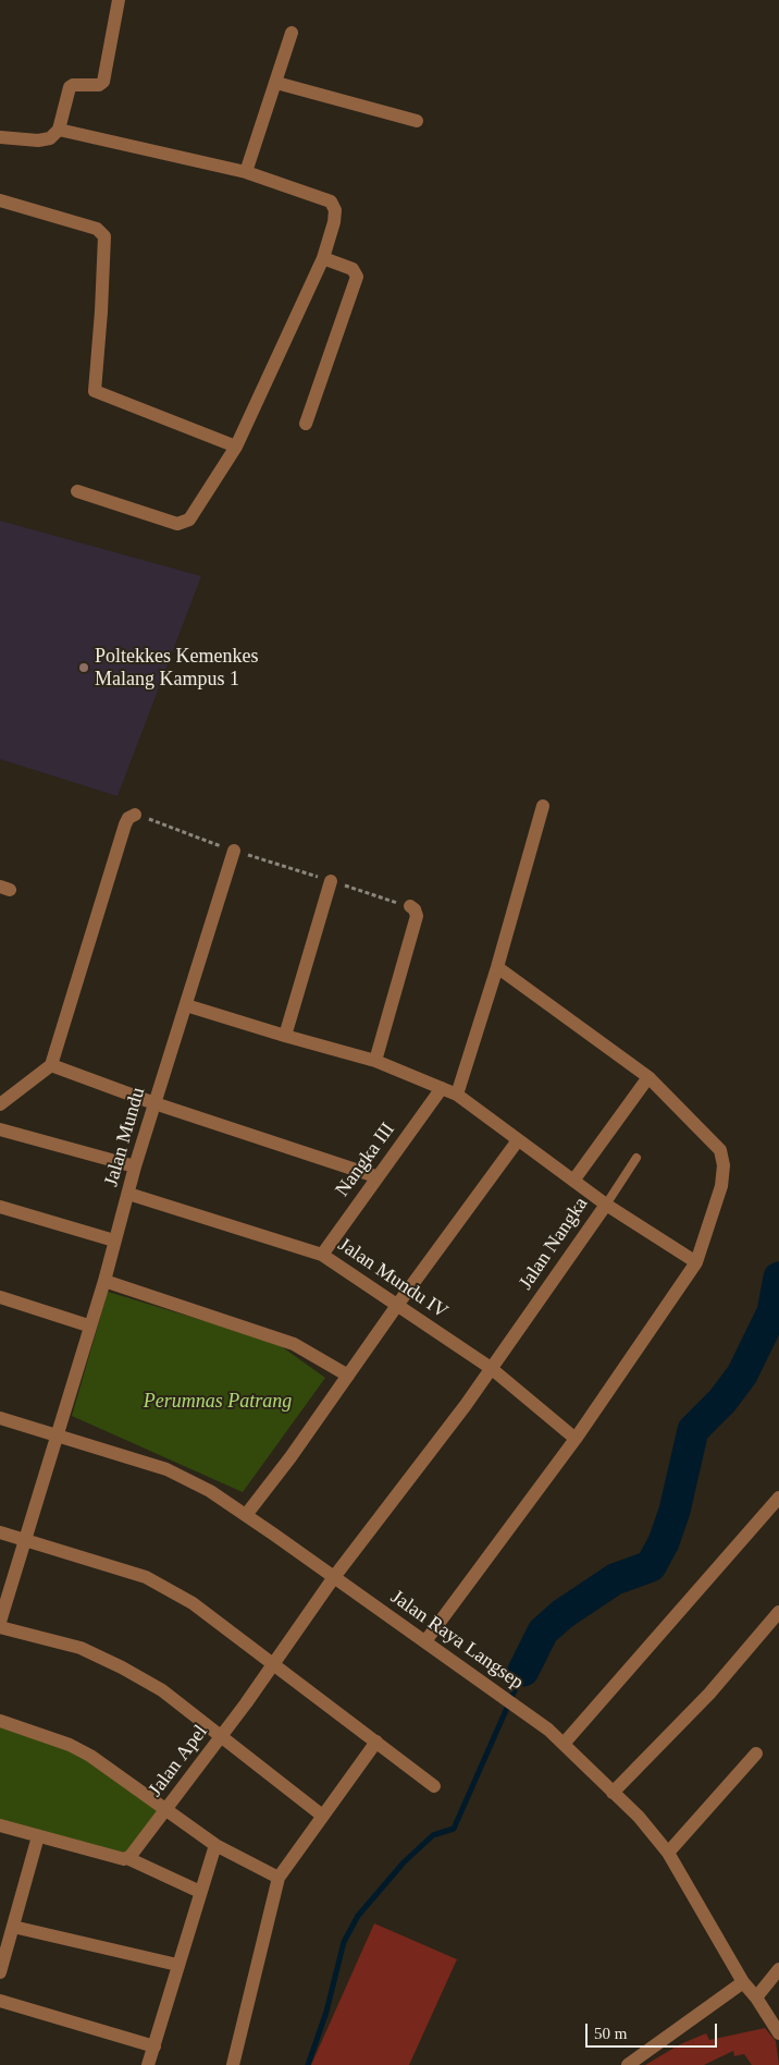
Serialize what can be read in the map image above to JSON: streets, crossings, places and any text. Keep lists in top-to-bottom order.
{
  "streets": {
    "street": [
      "Jalan Mundu",
      "Nangka III",
      "Jalan Nangka",
      "Jalan Mundu IV",
      "Jalan Raya Langsep",
      "Jalan Apel"
    ]
  },
  "crossings": [
    ["Jalan Mundu", "Jalan Nangka"],
    ["Jalan Mundu", "Jalan Mundu IV"],
    ["Jalan Mundu", "Jalan Raya Langsep"],
    ["Nangka III", "Jalan Nangka"],
    ["Nangka III", "Jalan Mundu IV"],
    ["Jalan Nangka", "Jalan Mundu IV"],
    ["Jalan Nangka", "Jalan Raya Langsep"],
    ["Jalan Nangka", "Jalan Apel"],
    ["Jalan Raya Langsep", "Jalan Apel"]
  ],
  "parks": ["Perumnas Patrang"],
  "places": ["Poltekkes Kemenkes Malang Kampus 1"],
  "scale_bar": "50 m"
}
